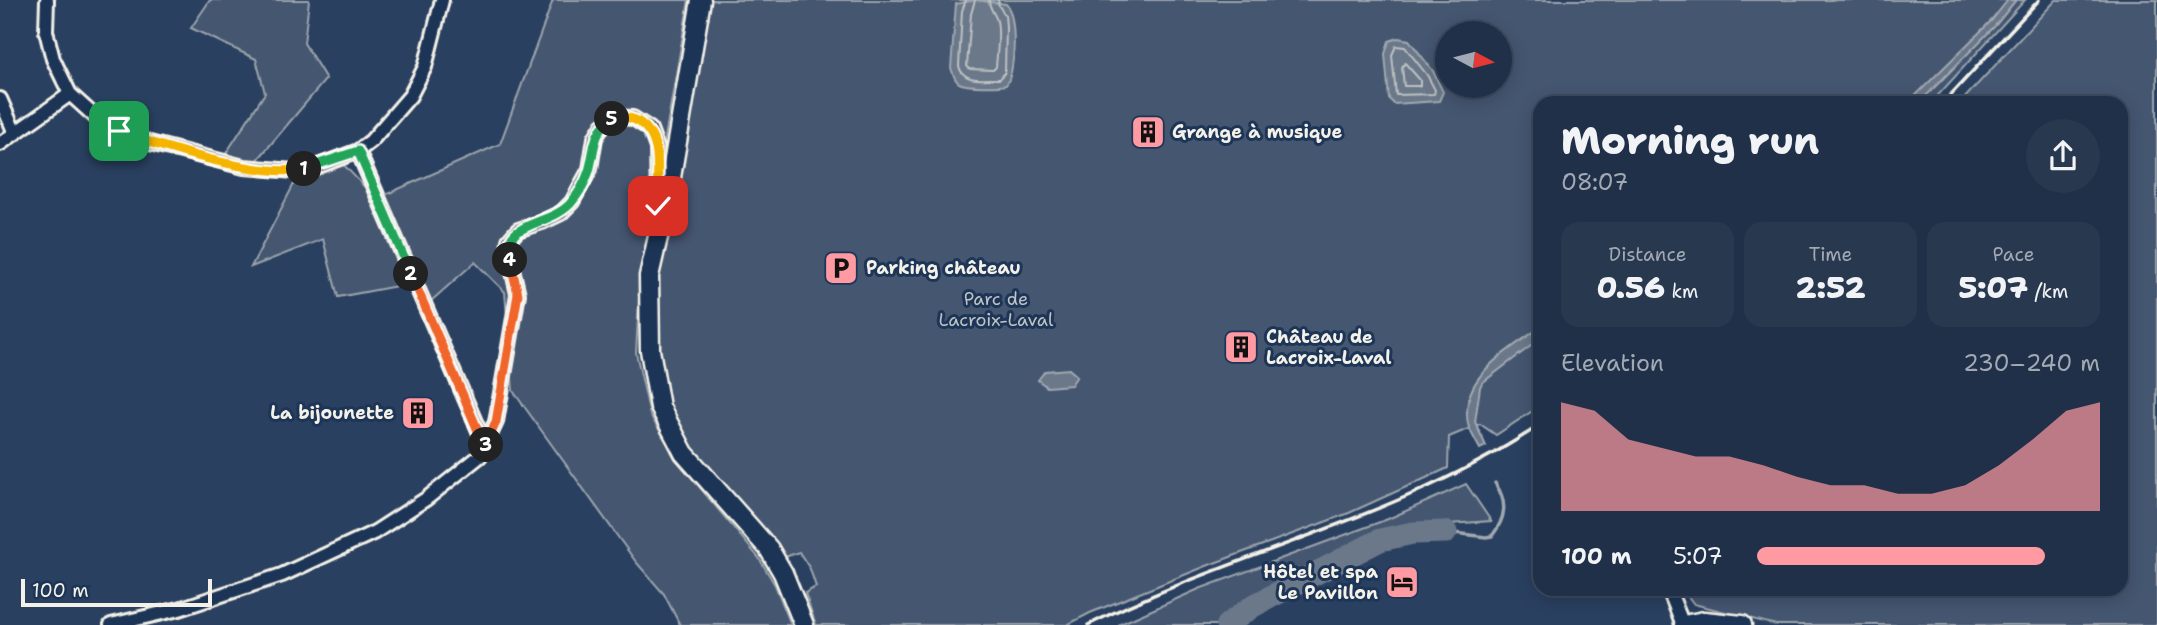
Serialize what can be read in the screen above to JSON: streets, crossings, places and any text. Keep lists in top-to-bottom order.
{
  "parks": ["Parc de Lacroix-Laval"],
  "places": {
    "building": ["Grange à musique", "Château de Lacroix-Laval", "La bijounette"],
    "parking": ["Parking château"],
    "hotel": ["Hôtel et spa Le Pavillon"]
  },
  "scale_bar": "100 m",
  "north": "right",
  "page": {
    "heading": ["Morning run", "08:07"],
    "pins": [
      "5",
      "1",
      "4",
      "2",
      "3"
    ],
    "stats": [
      ["Distance", "0.56 km"],
      ["Time", "2:52"],
      ["Pace", "5:07 /km"]
    ],
    "chart": ["Elevation", "230–240 m"],
    "list": [
      {
        "name": "100 m",
        "note": "5:07"
      }
    ],
    "scale": "100 m"
  }
}
